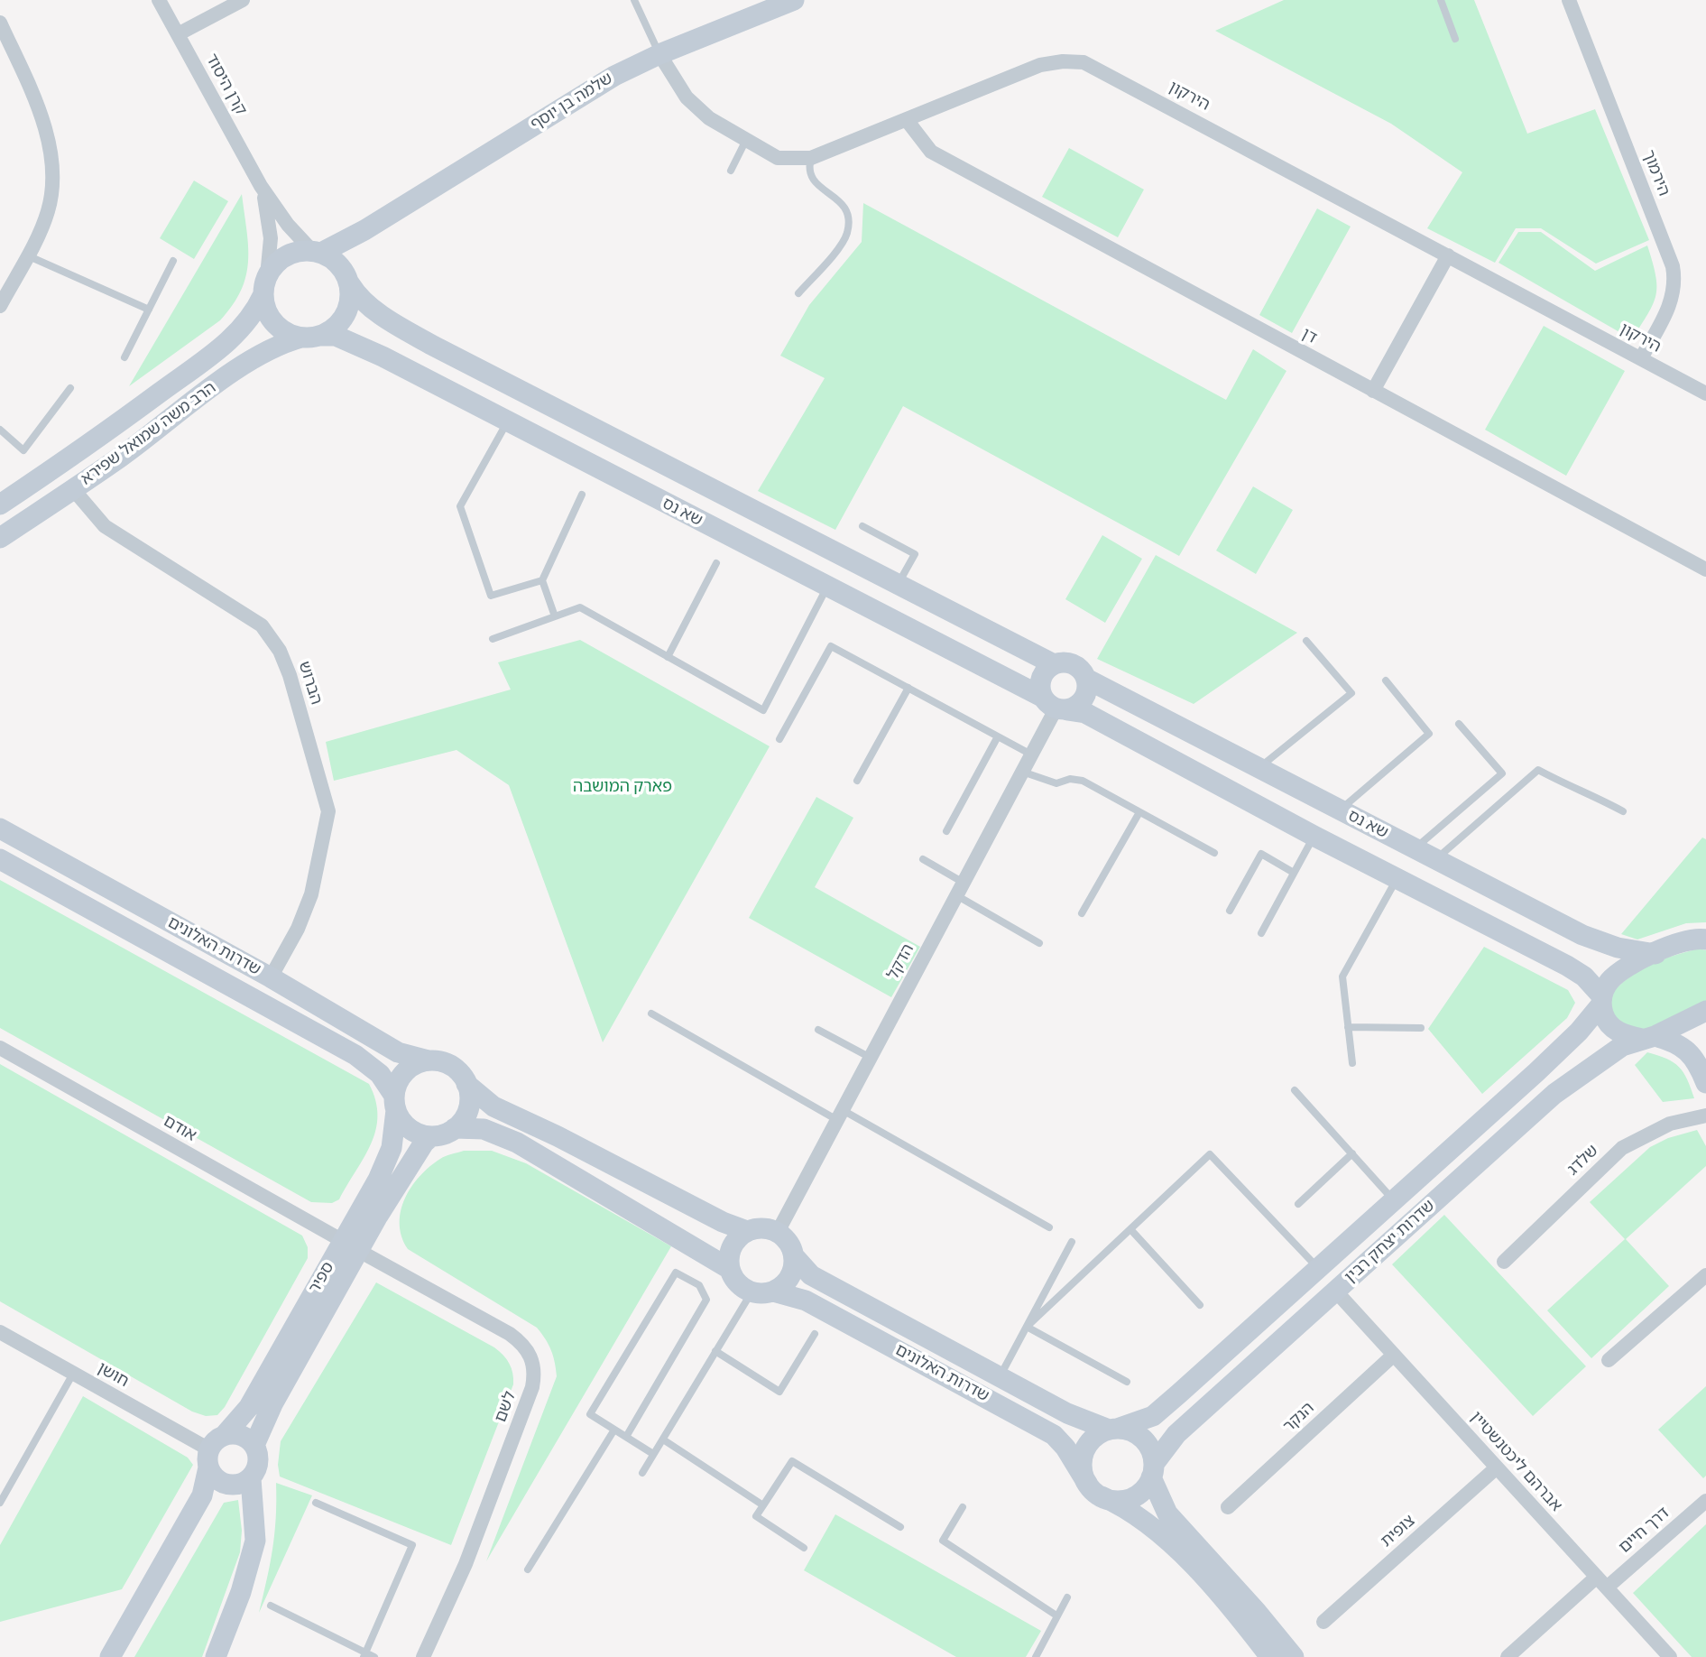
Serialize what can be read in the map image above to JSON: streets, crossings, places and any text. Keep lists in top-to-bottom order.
{
  "streets": {
    "street": [
      "קרן היסוד",
      "הירקון",
      "שלמה בן יוסף",
      "הירמוך",
      "דן",
      "הרב משה שמואל שפירא",
      "שא נס",
      "הברוש",
      "שדרות האלונים",
      "הדקל",
      "אודם",
      "שלדג",
      "שדרות יצחק רבין",
      "ספיר",
      "חושן",
      "לשם",
      "הנקר",
      "אברהם ליכטנשטיין",
      "דרך חיים",
      "צופית"
    ]
  },
  "crossings": [
    ["קרן היסוד", "שלמה בן יוסף"],
    ["קרן היסוד", "הרב משה שמואל שפירא"],
    ["קרן היסוד", "שא נס"],
    ["הירקון", "שלמה בן יוסף"],
    ["הירקון", "הירמוך"],
    ["הירקון", "דן"],
    ["שלמה בן יוסף", "הרב משה שמואל שפירא"],
    ["שלמה בן יוסף", "שא נס"],
    ["הרב משה שמואל שפירא", "שא נס"],
    ["הרב משה שמואל שפירא", "הברוש"],
    ["שא נס", "הדקל"],
    ["שא נס", "שדרות יצחק רבין"],
    ["הברוש", "שדרות האלונים"],
    ["שדרות האלונים", "הדקל"],
    ["שדרות האלונים", "שדרות יצחק רבין"],
    ["שדרות האלונים", "ספיר"],
    ["אודם", "ספיר"],
    ["אודם", "לשם"],
    ["שדרות יצחק רבין", "אברהם ליכטנשטיין"],
    ["ספיר", "חושן"],
    ["ספיר", "לשם"],
    ["הנקר", "אברהם ליכטנשטיין"],
    ["אברהם ליכטנשטיין", "דרך חיים"],
    ["אברהם ליכטנשטיין", "צופית"]
  ],
  "parks": ["פארק המושבה"]
}
